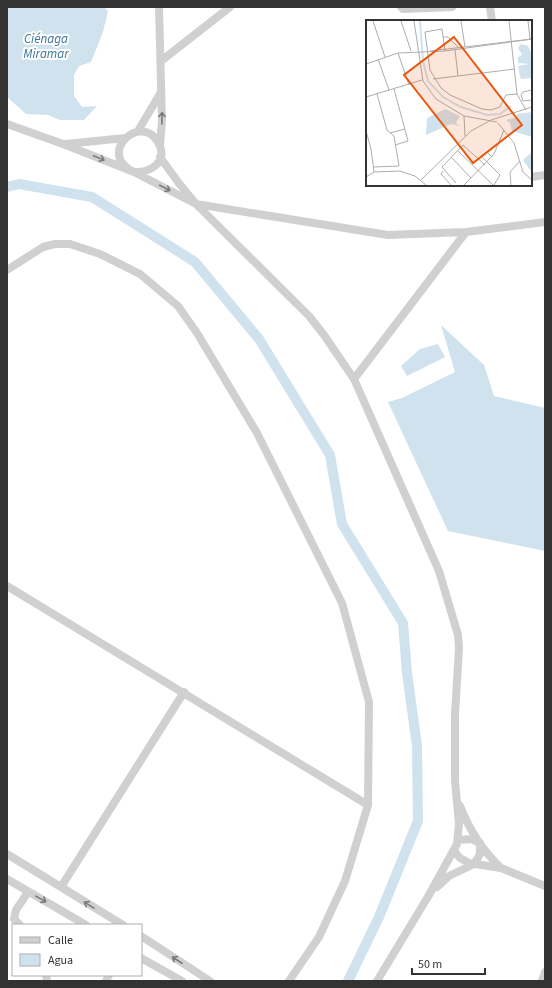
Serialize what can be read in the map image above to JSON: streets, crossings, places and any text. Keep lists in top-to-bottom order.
{
  "water": ["Ciénaga Miramar"],
  "legend": ["Calle", "Agua"],
  "scale_bar": "50 m"
}
